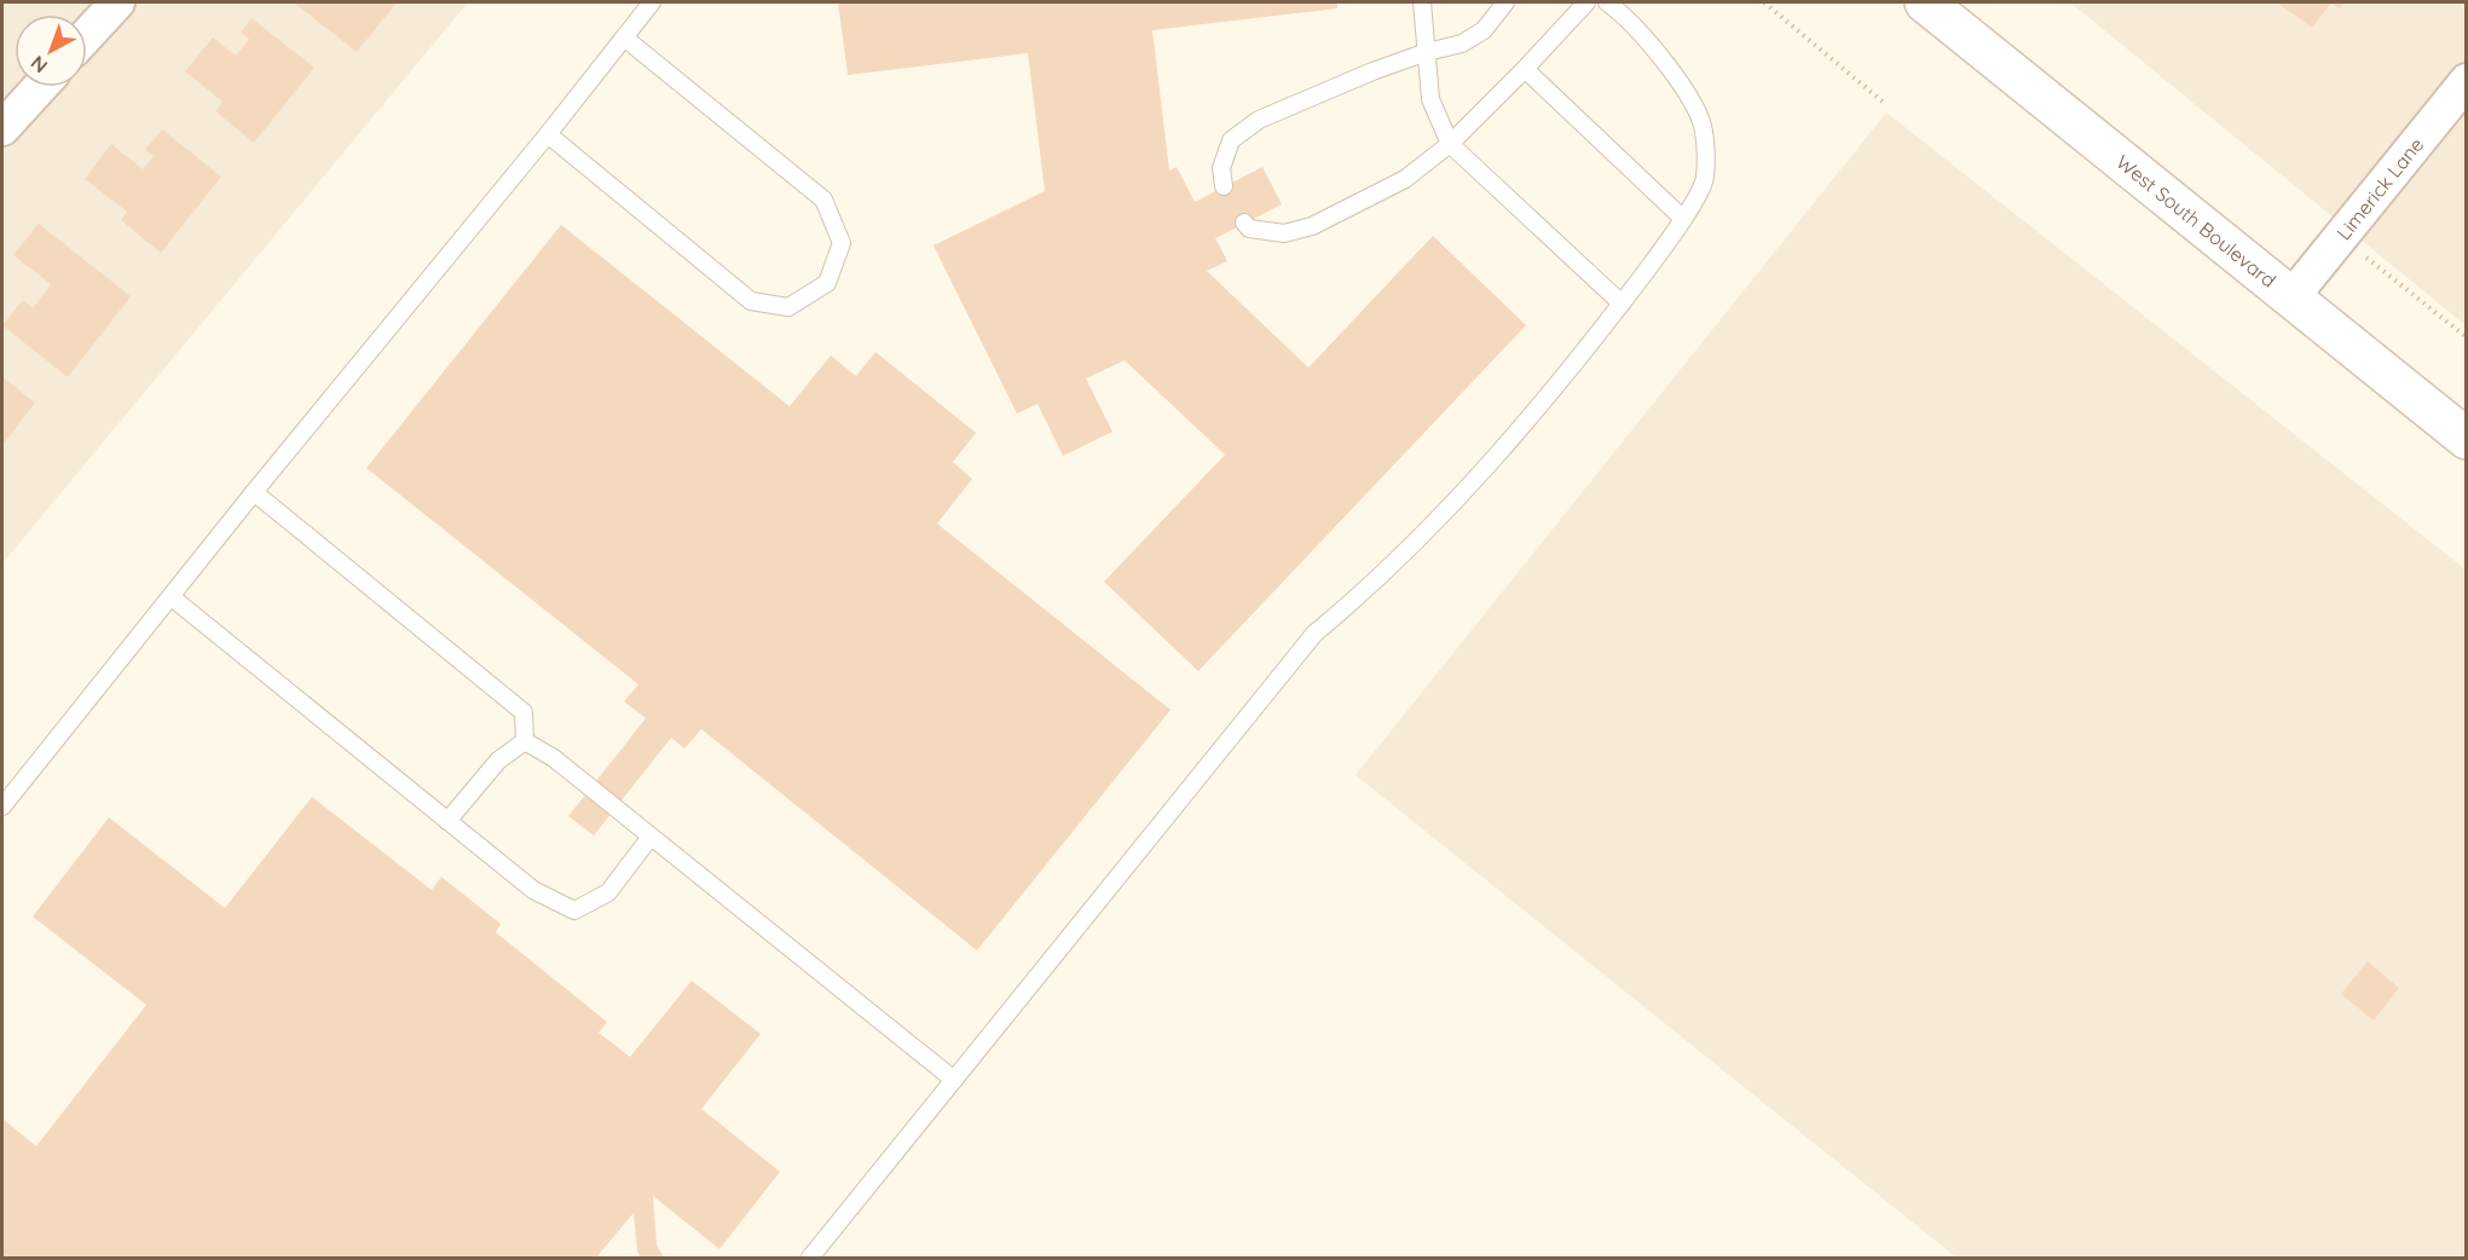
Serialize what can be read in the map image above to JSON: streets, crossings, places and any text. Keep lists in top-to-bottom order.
{
  "streets": {
    "main road": ["West South Boulevard"],
    "street": ["Limerick Lane"]
  },
  "crossings": [
    ["Limerick Lane", "West South Boulevard"]
  ],
  "north": "bottom left"
}
